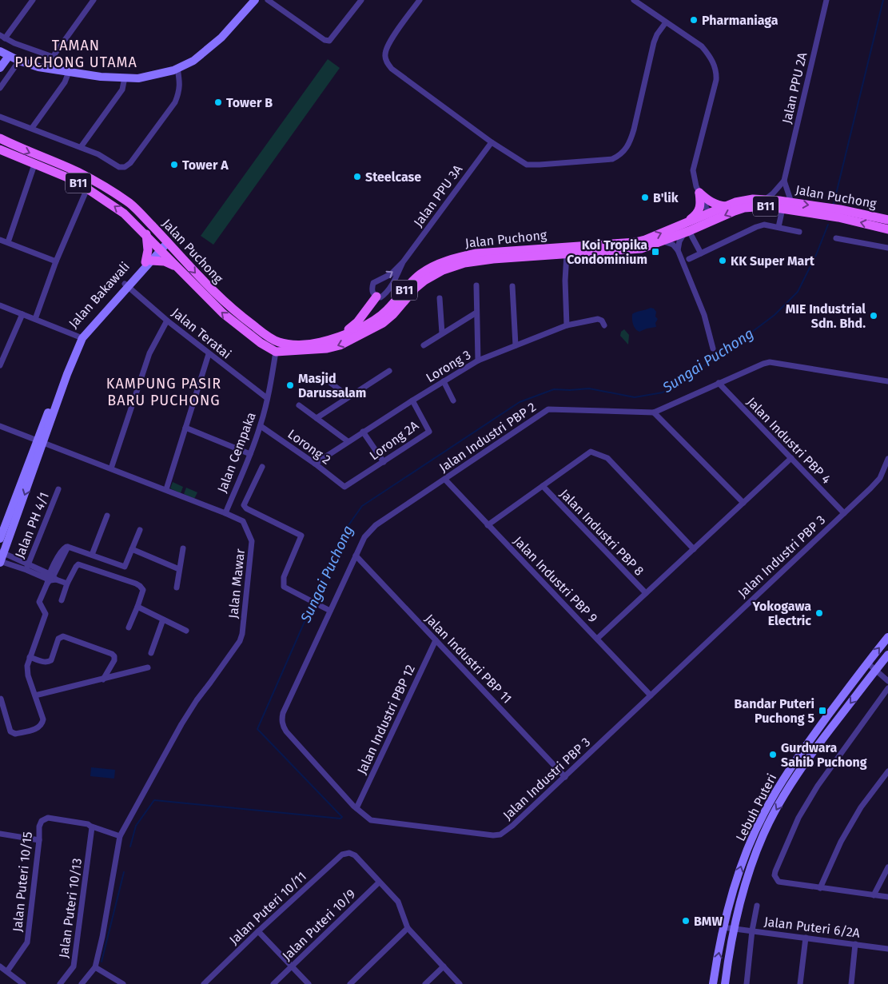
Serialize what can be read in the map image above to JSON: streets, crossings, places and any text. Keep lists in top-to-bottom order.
{
  "streets": {
    "main road": [
      "B11",
      "Jalan Puchong",
      "Jalan Bakawali",
      "Lebuh Puteri"
    ],
    "street": [
      "Jalan PPU 2A",
      "Jalan PPU 3A",
      "Jalan Teratai",
      "Lorong 3",
      "Jalan Industri PBP 2",
      "Lorong 2A",
      "Jalan Industri PBP 4",
      "Lorong 2",
      "Jalan Cempaka",
      "Jalan PH 4/1",
      "Jalan Industri PBP 8",
      "Jalan Industri PBP 3",
      "Jalan Industri PBP 9",
      "Jalan Mawar",
      "Jalan Industri PBP 11",
      "Jalan Industri PBP 12",
      "Jalan Puteri 10/15",
      "Jalan Puteri 10/13",
      "Jalan Puteri 10/11",
      "Jalan Puteri 10/9",
      "Jalan Puteri 6/2A"
    ]
  },
  "crossings": [
    ["Jalan Puchong", "Jalan Bakawali"],
    ["Jalan Puchong", "Jalan Cempaka"],
    ["Jalan Bakawali", "Jalan Teratai"],
    ["Jalan Bakawali", "Jalan Mawar"],
    ["Jalan Teratai", "Jalan Cempaka"],
    ["Lorong 3", "Lorong 2A"],
    ["Lorong 3", "Lorong 2"],
    ["Jalan Industri PBP 2", "Jalan Industri PBP 4"],
    ["Jalan Industri PBP 2", "Jalan Industri PBP 3"],
    ["Jalan Industri PBP 2", "Jalan Industri PBP 9"],
    ["Jalan Industri PBP 2", "Jalan Industri PBP 11"],
    ["Lorong 2A", "Lorong 2"],
    ["Jalan Industri PBP 4", "Jalan Industri PBP 3"],
    ["Lorong 2", "Jalan Cempaka"],
    ["Jalan Cempaka", "Jalan Mawar"],
    ["Jalan Industri PBP 3", "Jalan Industri PBP 9"],
    ["Jalan Industri PBP 3", "Jalan Industri PBP 11"],
    ["Jalan Industri PBP 3", "Jalan Industri PBP 12"],
    ["Jalan Industri PBP 11", "Jalan Industri PBP 12"],
    ["Lebuh Puteri", "Jalan Puteri 6/2A"],
    ["Jalan Puteri 10/15", "Jalan Puteri 10/13"],
    ["Jalan Puteri 10/11", "Jalan Puteri 10/9"]
  ],
  "districts": ["TAMAN PUCHONG UTAMA", "KAMPUNG PASIR BARU PUCHONG"],
  "water": ["Sungai Puchong"],
  "places": {
    "other": [
      "Pharmaniaga",
      "Tower B",
      "Tower A",
      "Steelcase",
      "B'lik",
      "KK Super Mart",
      "MIE Industrial Sdn. Bhd.",
      "Masjid Darussalam",
      "Yokogawa Electric",
      "Gurdwara Sahib Puchong",
      "BMW"
    ],
    "transit": ["Koi Tropika Condominium", "Bandar Puteri Puchong 5"]
  }
}
